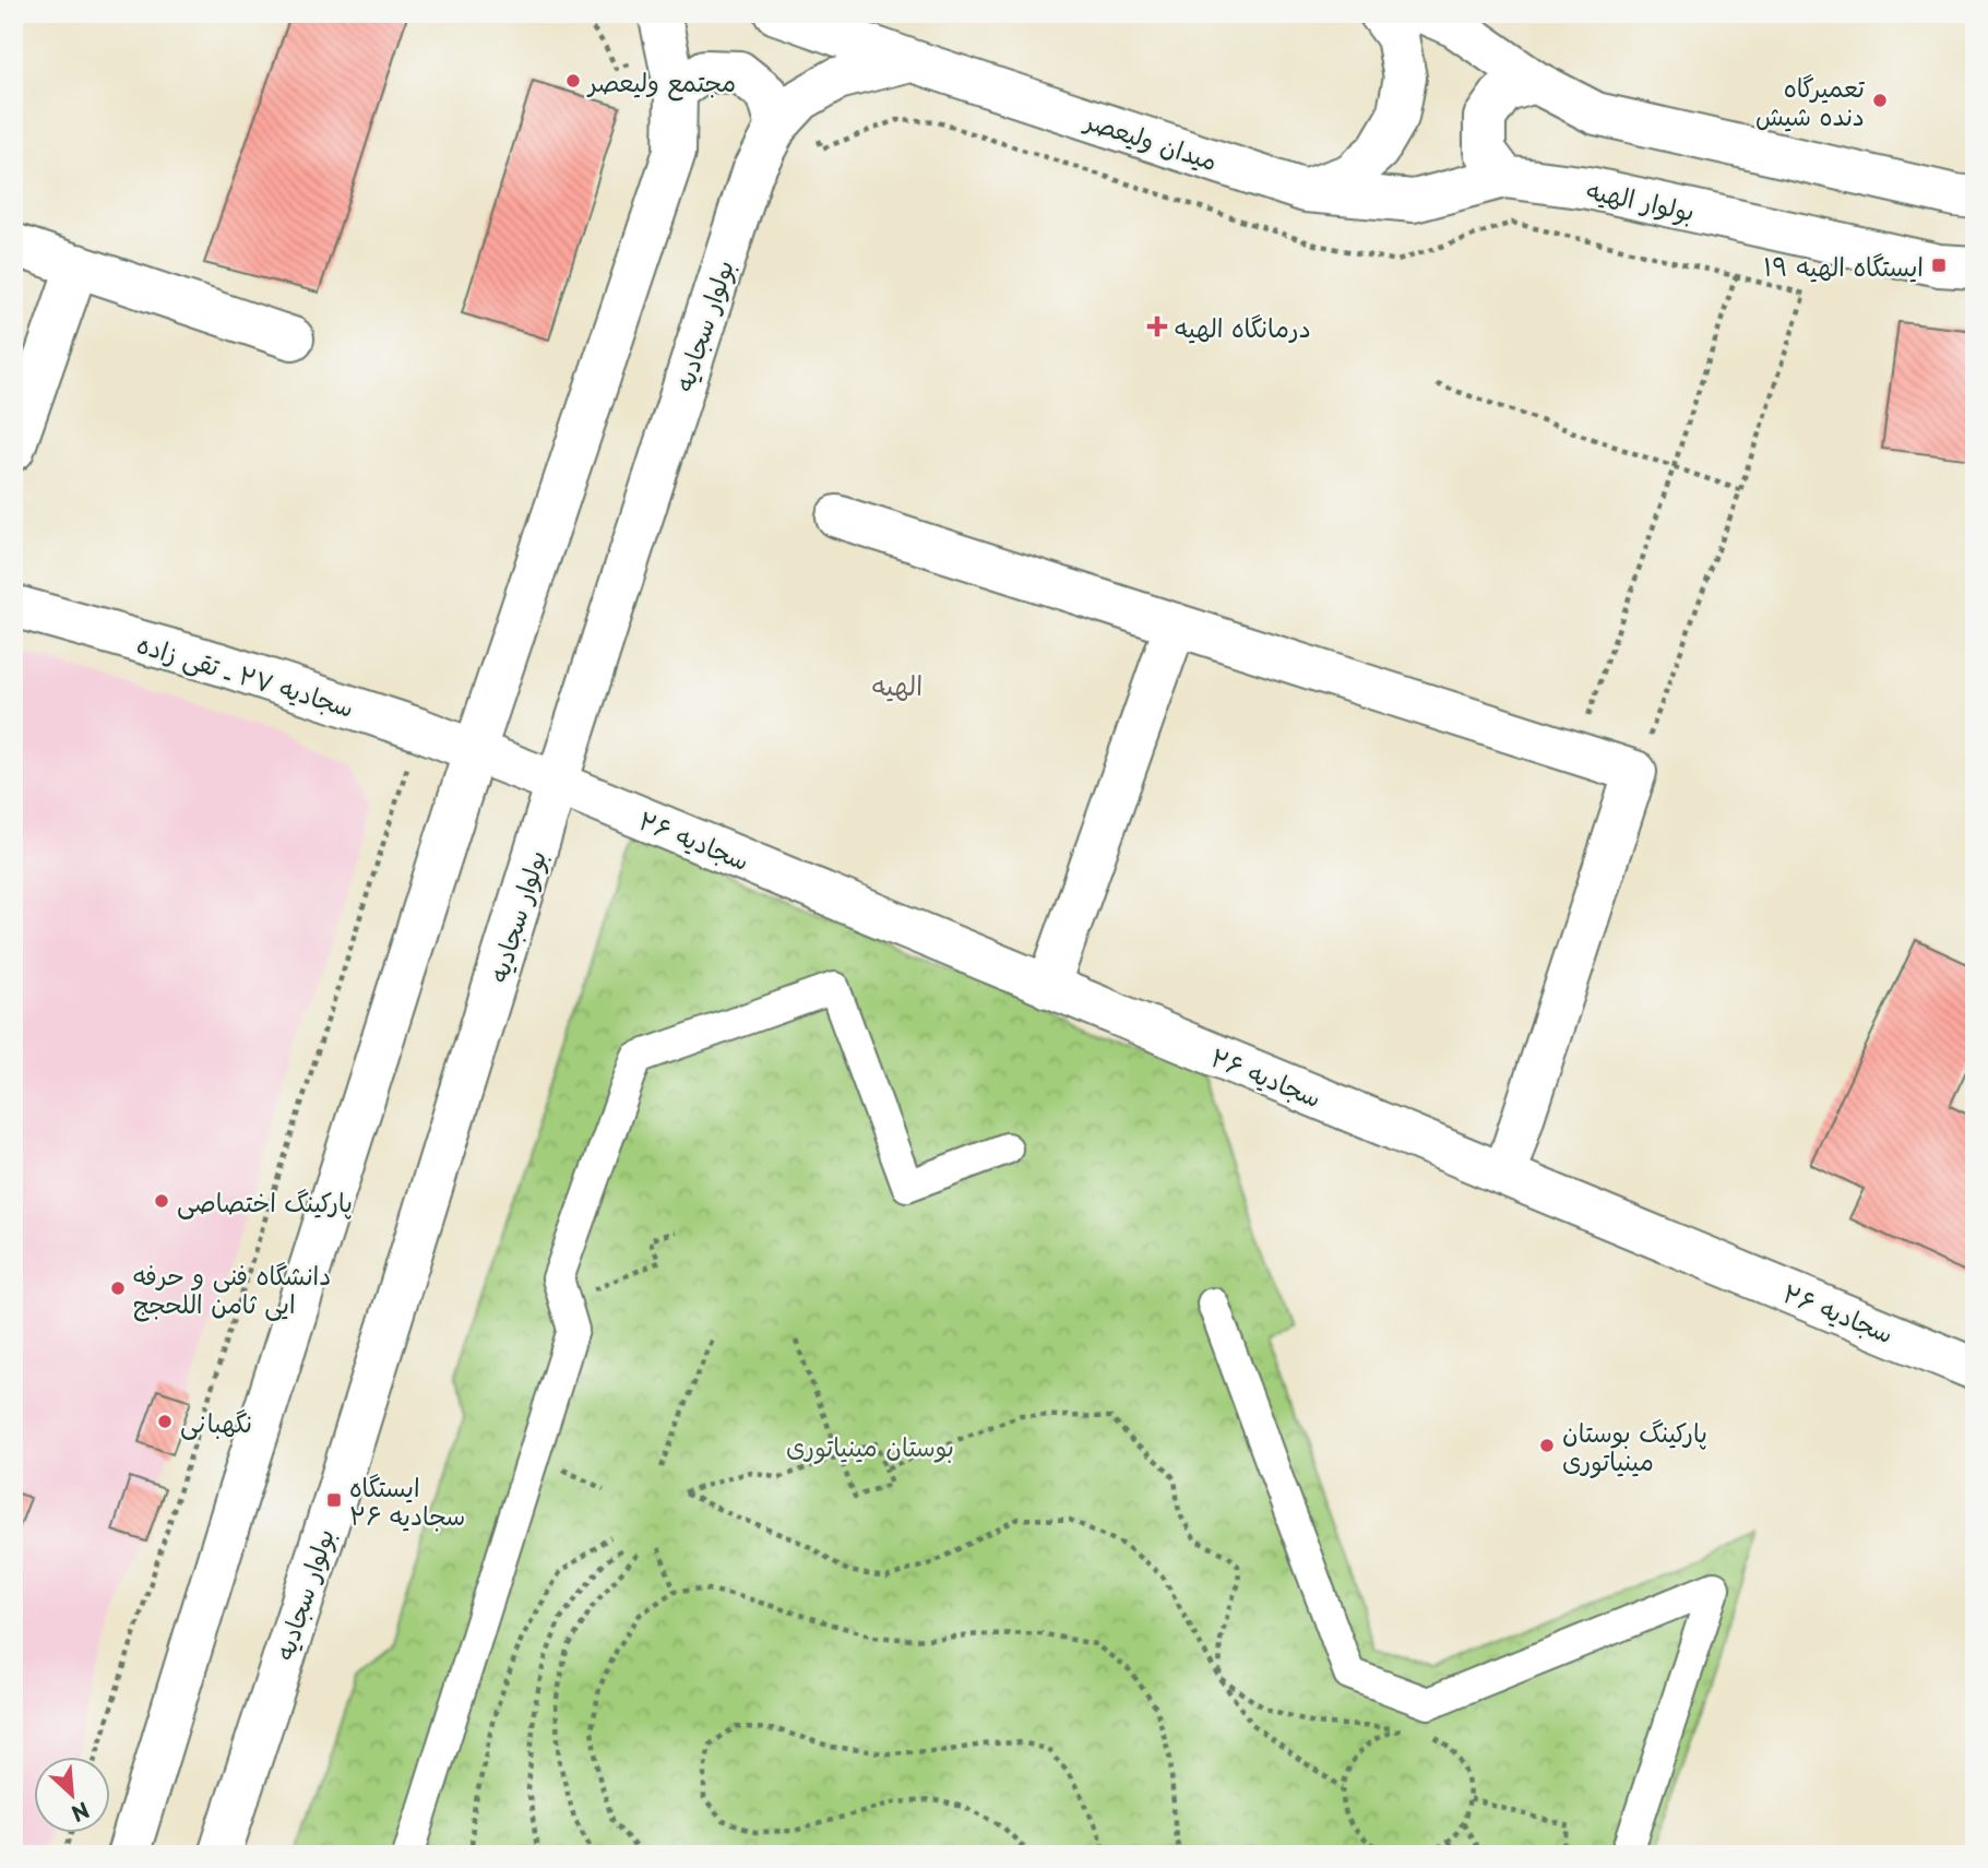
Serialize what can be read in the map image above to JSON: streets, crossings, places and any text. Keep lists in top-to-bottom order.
{
  "streets": {
    "main road": [
      "میدان ولیعصر",
      "بولوار الهیه",
      "بولوار سجادیه",
      "سجادیه ۲۷ ـ تقی زاده",
      "سجادیه ۲۶"
    ]
  },
  "crossings": [
    ["میدان ولیعصر", "بولوار الهیه"],
    ["بولوار سجادیه", "سجادیه ۲۶"],
    ["سجادیه ۲۷ ـ تقی زاده", "سجادیه ۲۶"]
  ],
  "districts": ["الهیه"],
  "parks": ["بوستان مینیاتوری"],
  "places": {
    "other": [
      "مجتمع ولیعصر",
      "تعمیرگاه دنده شیش",
      "پارکینگ اختصاصی",
      "دانشگاه فنی و حرفه ایی ثامن اللحجج",
      "نگهبانی",
      "پارکینگ بوستان مینیاتوری"
    ],
    "transit": ["ایستگاه الهیه ۱۹", "ایستگاه سجادیه ۲۶"],
    "health": ["درمانگاه الهیه"]
  },
  "north": "bottom right"
}
